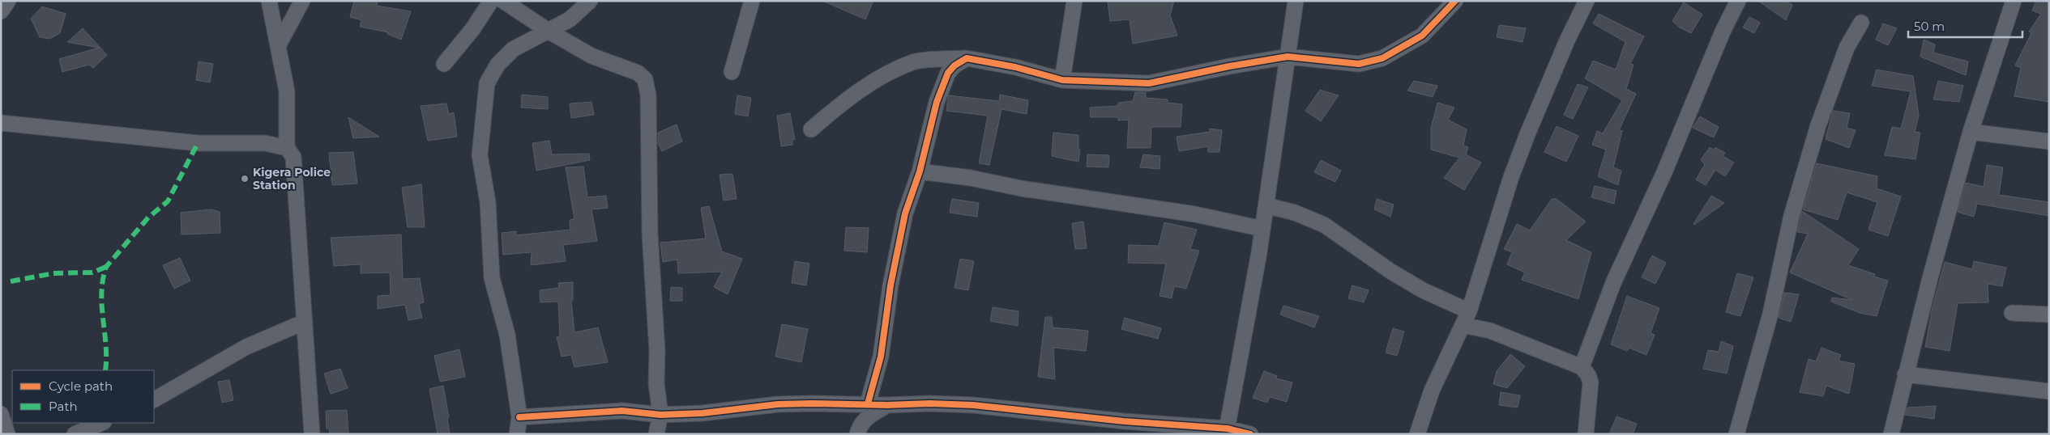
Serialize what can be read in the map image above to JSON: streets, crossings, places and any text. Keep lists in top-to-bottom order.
{
  "places": ["Kigera Police Station"],
  "legend": ["Cycle path", "Path"],
  "scale_bar": "50 m"
}
